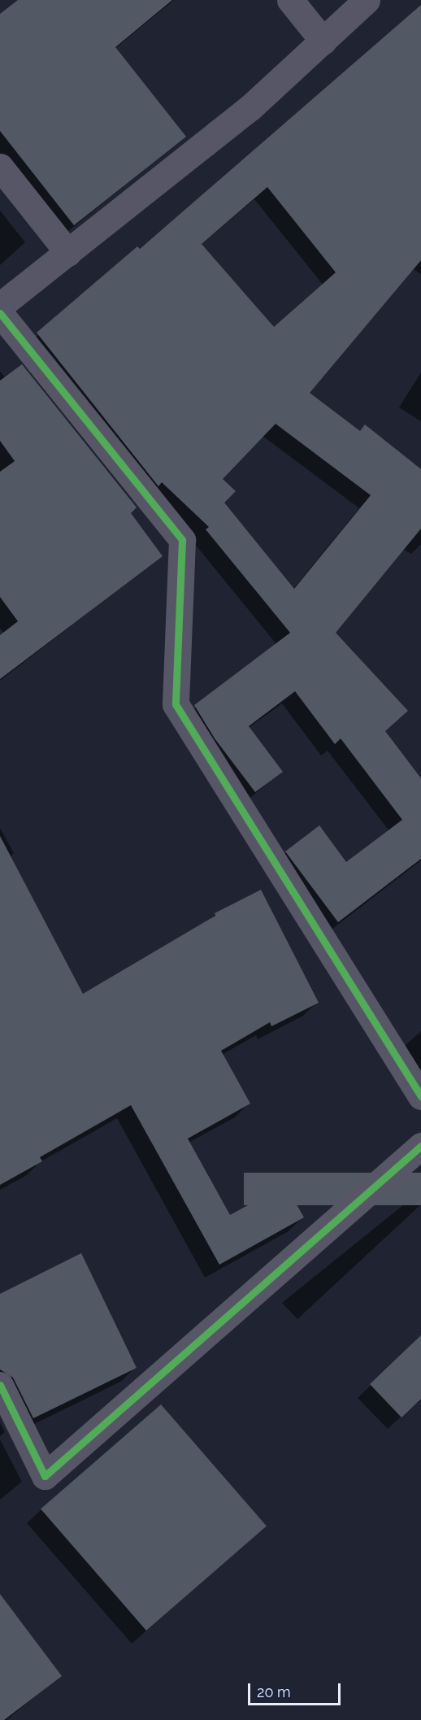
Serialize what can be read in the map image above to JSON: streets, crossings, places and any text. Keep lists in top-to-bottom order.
{
  "scale_bar": "20 m"
}
